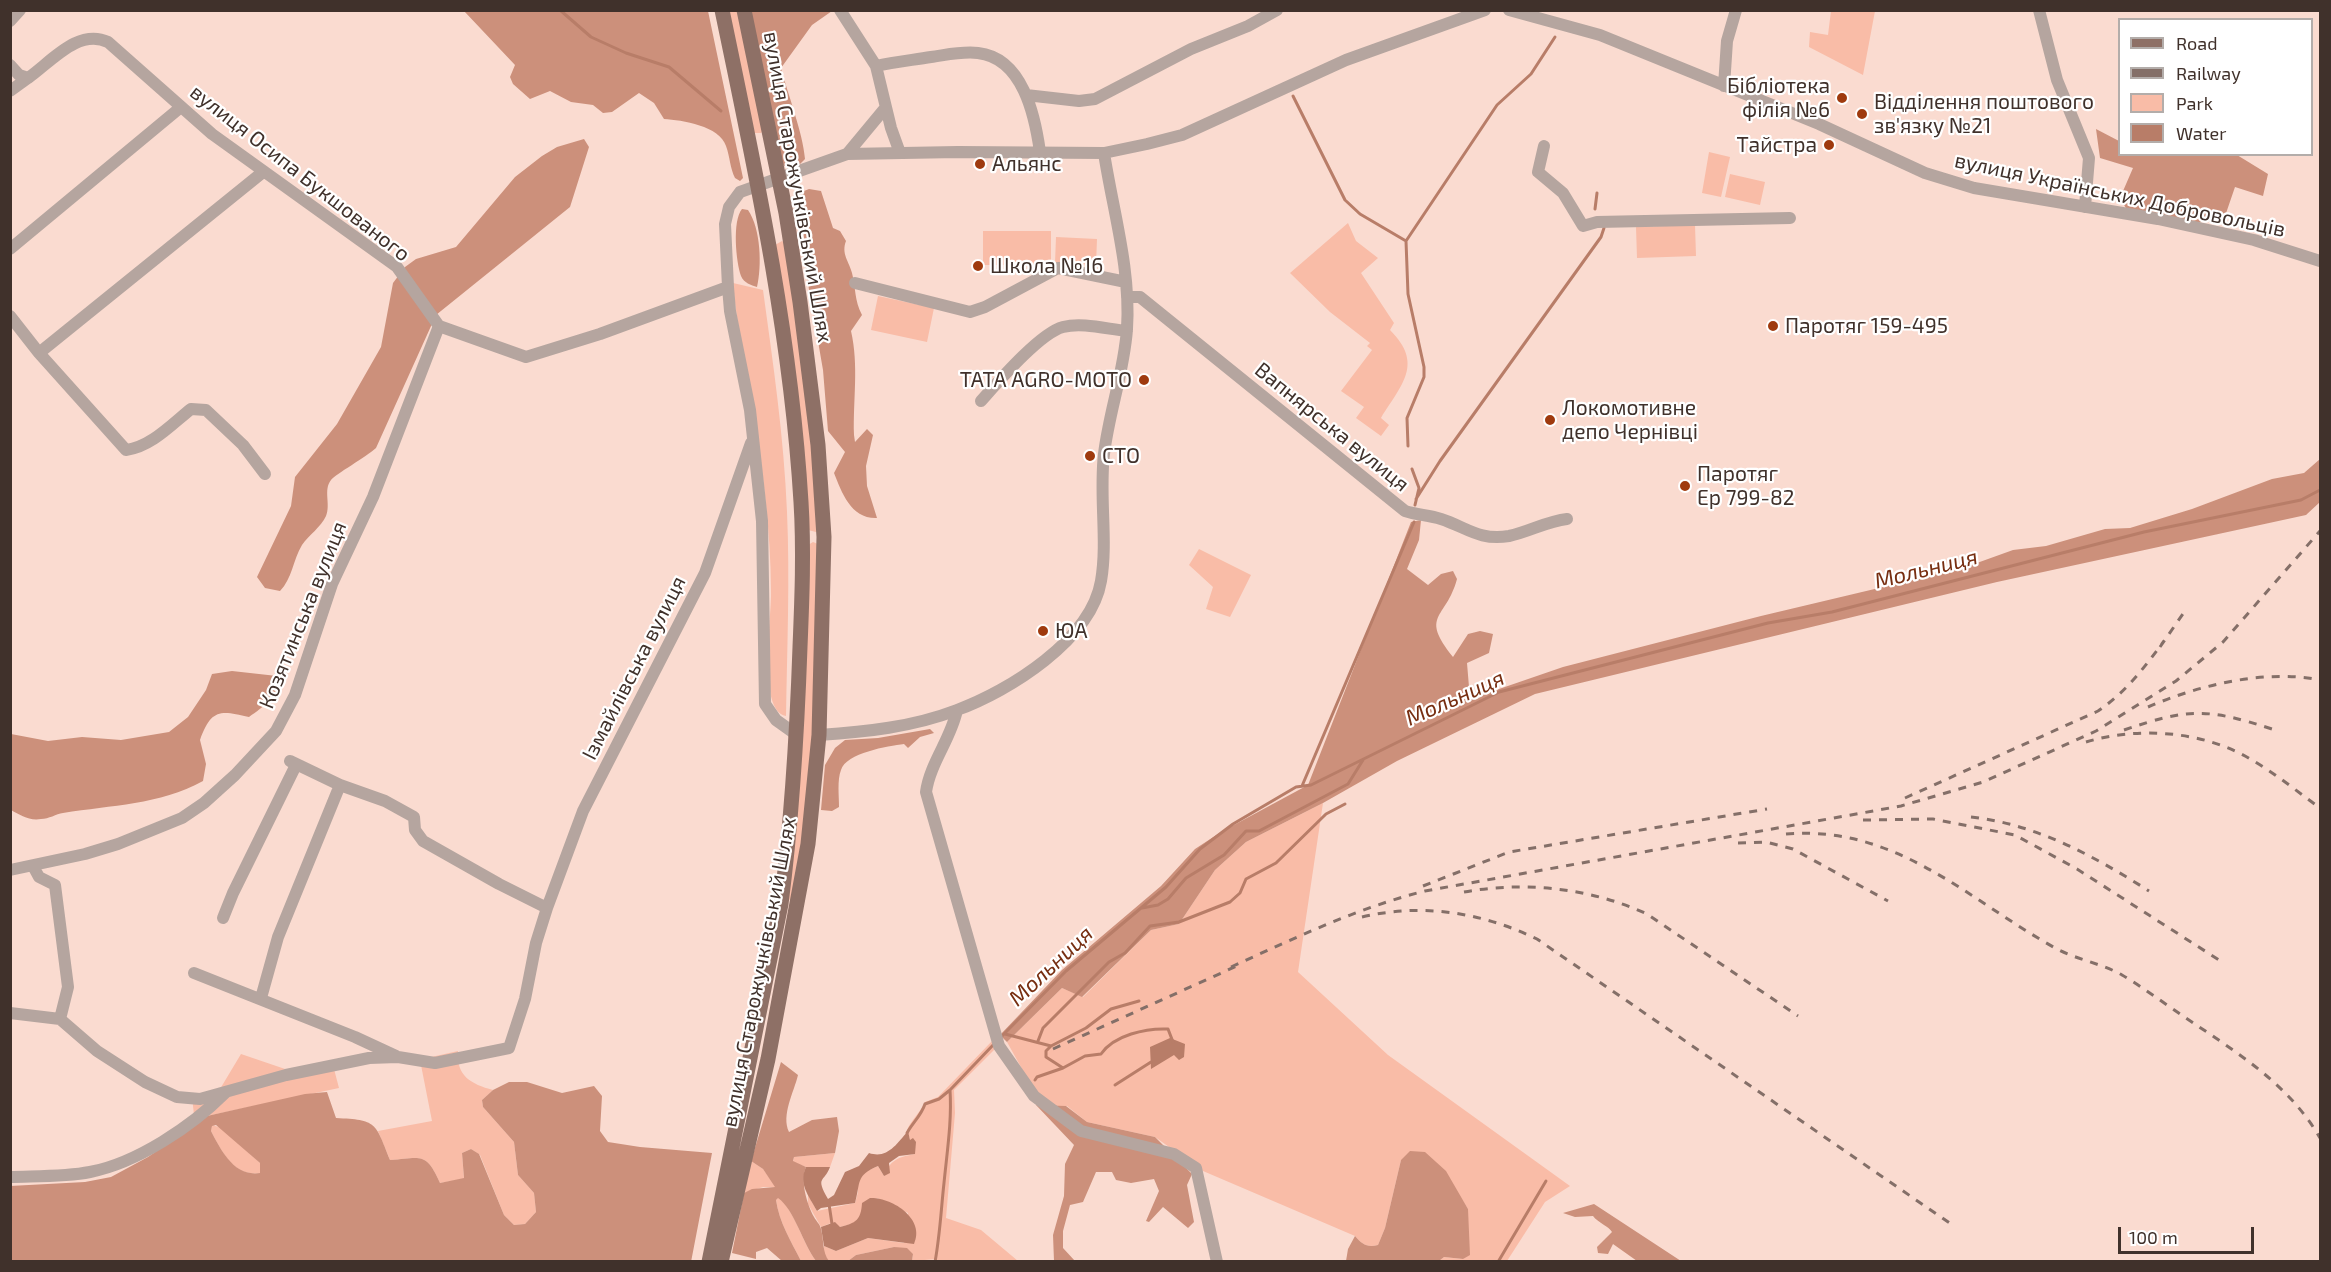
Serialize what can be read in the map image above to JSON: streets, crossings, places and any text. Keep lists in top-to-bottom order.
{
  "streets": {
    "main road": ["вулиця Старожучківський Шлях"],
    "street": [
      "вулиця Осипа Букшованого",
      "вулиця Українських Добровольців",
      "Вапнярська вулиця",
      "Козятинська вулиця",
      "Ізмайлівська вулиця"
    ]
  },
  "crossings": [
    ["вулиця Осипа Букшованого", "Козятинська вулиця"]
  ],
  "water": ["Мольниця"],
  "places": [
    "Бібліотека філія №6",
    "Відділення поштового зв'язку №21",
    "Тайстра",
    "Альянс",
    "Школа №16",
    "Паротяг 159-495",
    "TATA AGRO-MOTO",
    "Локомотивне депо Чернівці",
    "СТО",
    "Паротяг Ер 799-82",
    "ЮА"
  ],
  "legend": [
    "Road",
    "Railway",
    "Park",
    "Water"
  ],
  "scale_bar": "100 m"
}
